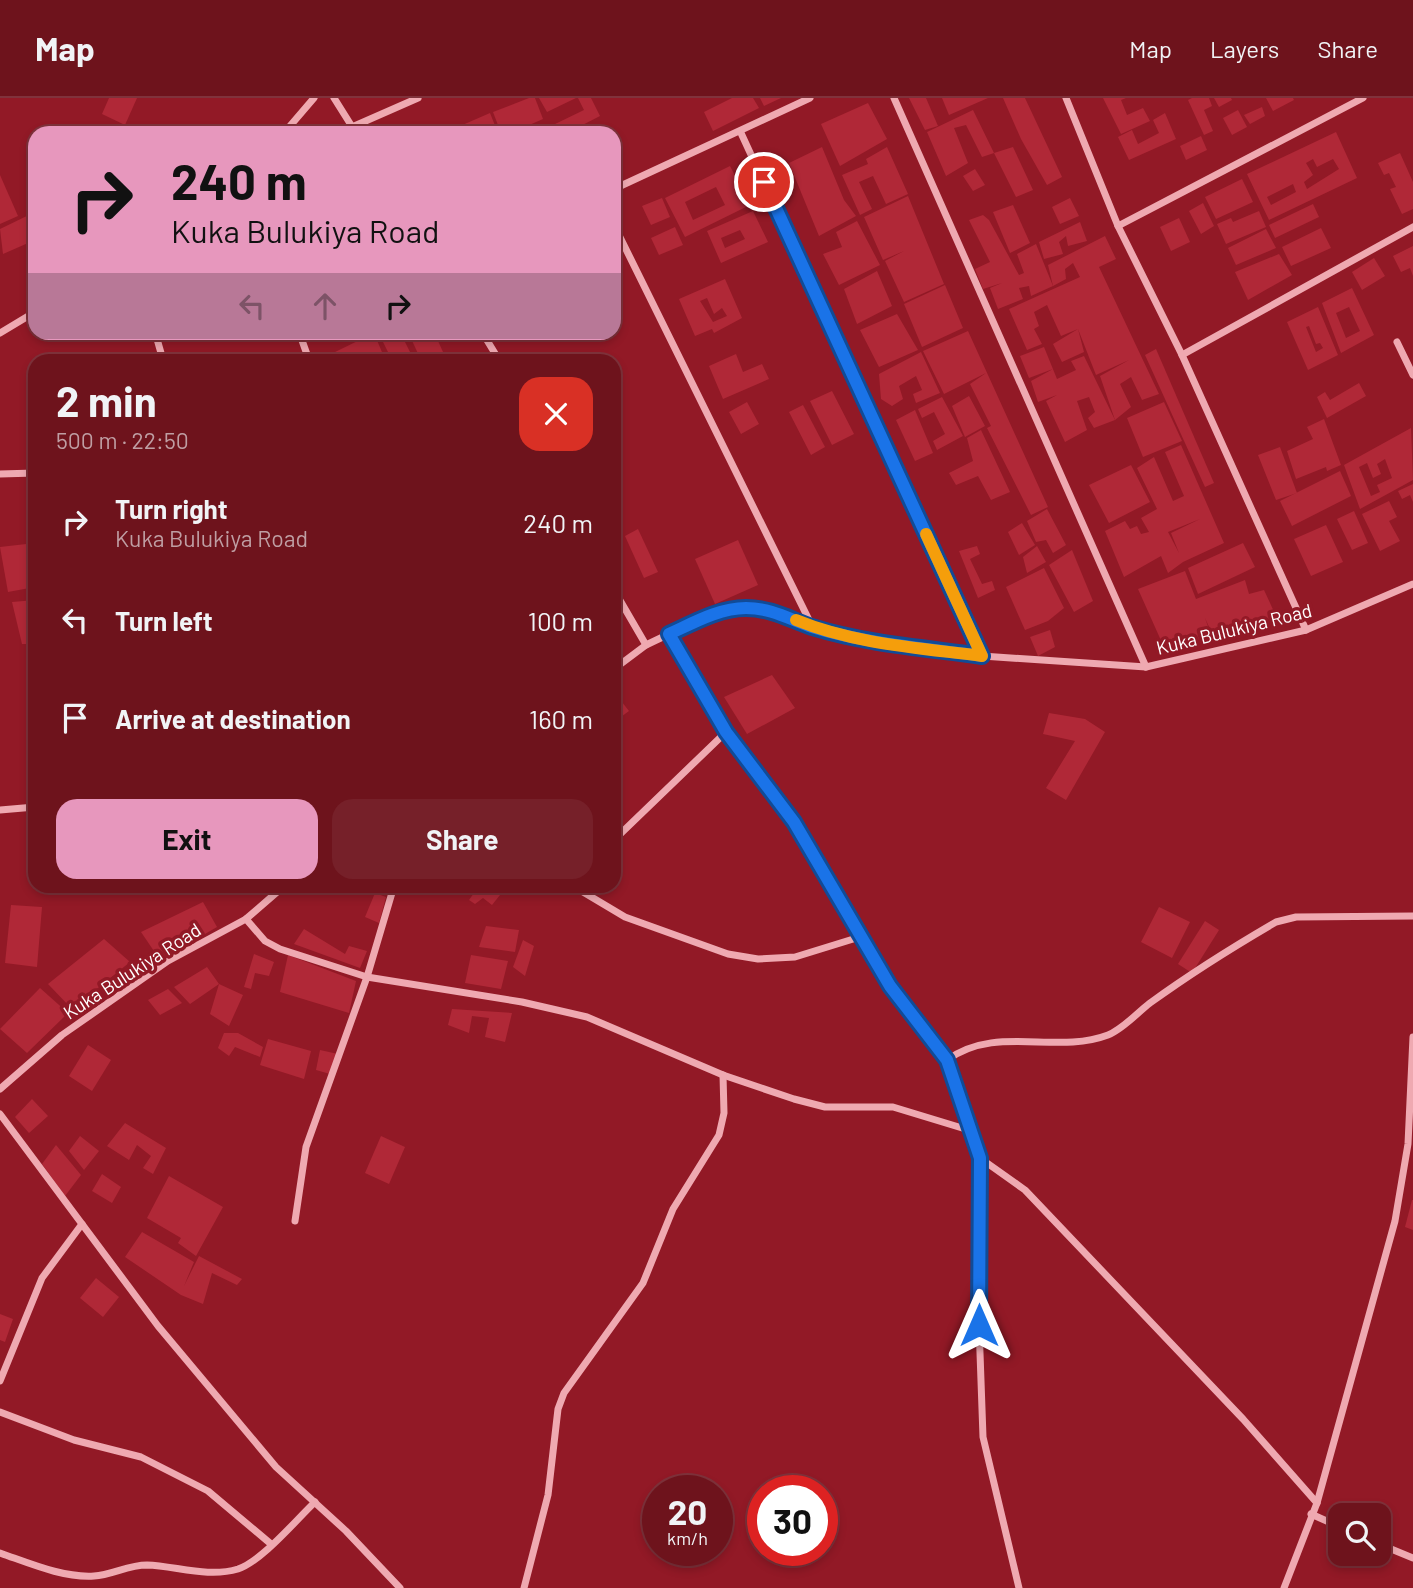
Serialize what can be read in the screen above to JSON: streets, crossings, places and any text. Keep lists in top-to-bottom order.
{
  "streets": {
    "street": ["Kuka Bulukiya Road"]
  },
  "page": {
    "header": "Map",
    "nav": ["Map", "Layers", "Share"],
    "turn": ["240 m", "Kuka Bulukiya Road"],
    "heading": ["2 min", "500 m · 22:50"],
    "list": [
      {
        "name": "Turn right",
        "note": "Kuka Bulukiya Road",
        "value": "240 m"
      },
      {
        "name": "Turn left",
        "value": "100 m"
      },
      {
        "name": "Arrive at destination",
        "value": "160 m"
      }
    ],
    "buttons": ["Exit", "Share"],
    "speed": "20 km/h",
    "limit": "30"
  }
}
